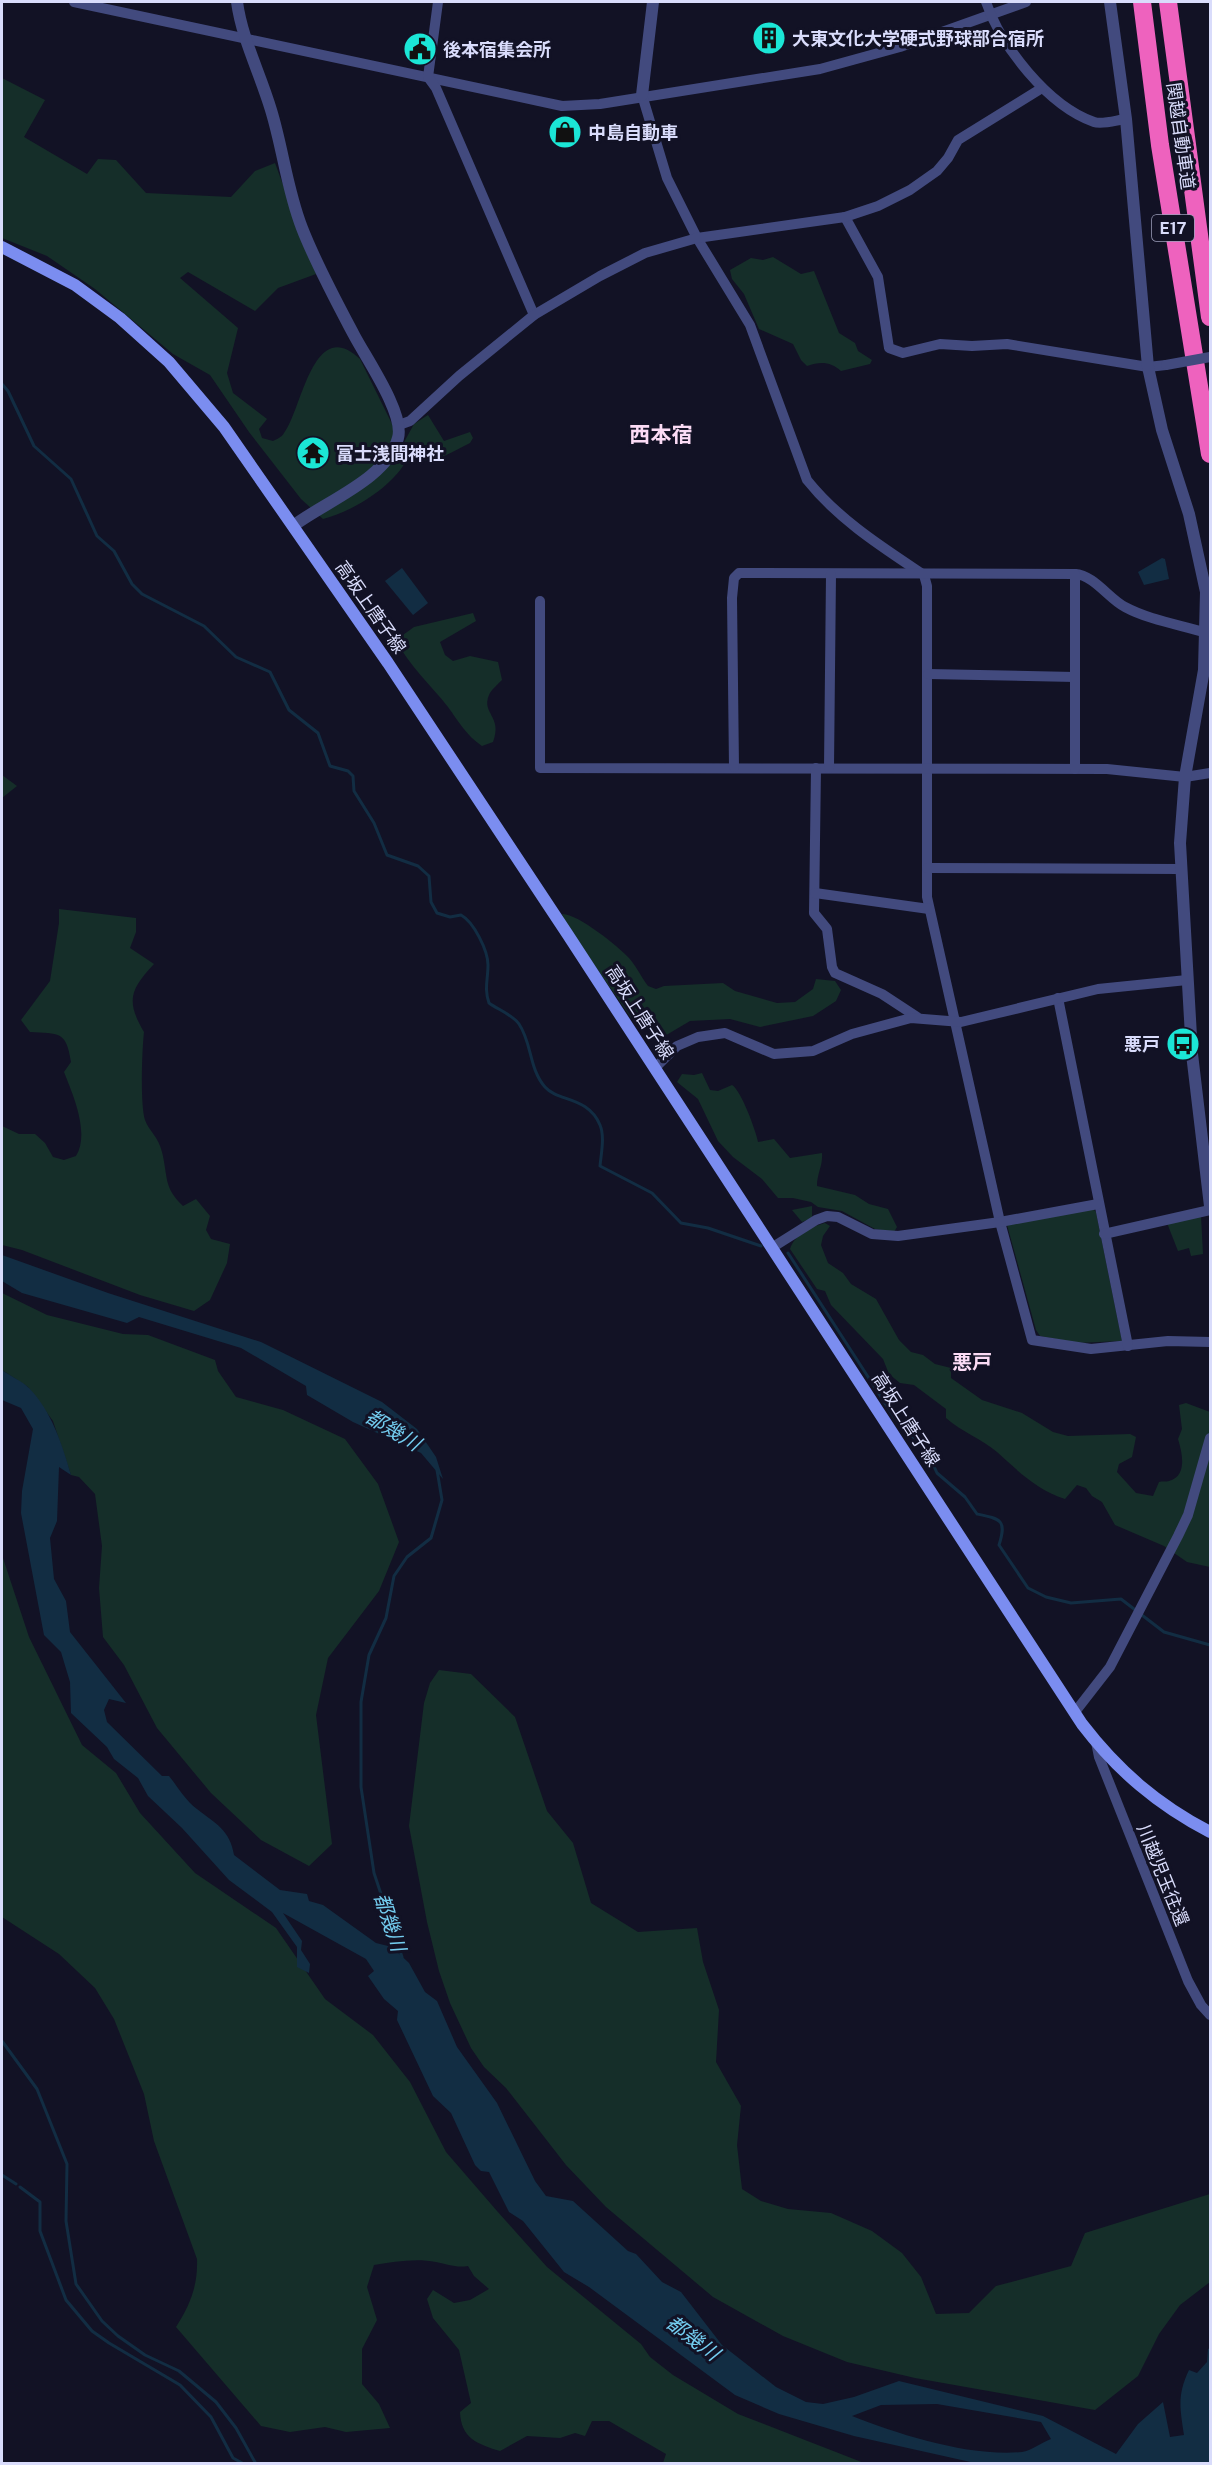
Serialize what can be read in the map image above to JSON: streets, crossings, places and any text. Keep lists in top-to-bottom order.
{
  "streets": {
    "highway": ["関越自動車道", "E17"],
    "main road": ["高坂上唐子線"],
    "street": ["川越児玉往還"]
  },
  "crossings": [
    ["高坂上唐子線", "川越児玉往還"]
  ],
  "districts": ["西本宿", "悪戸"],
  "water": ["都幾川"],
  "places": {
    "building": ["大東文化大学硬式野球部合宿所"],
    "public building": ["後本宿集会所"],
    "shop": ["中島自動車"],
    "temple": ["富士浅間神社"],
    "bus stop": ["悪戸"]
  }
}
